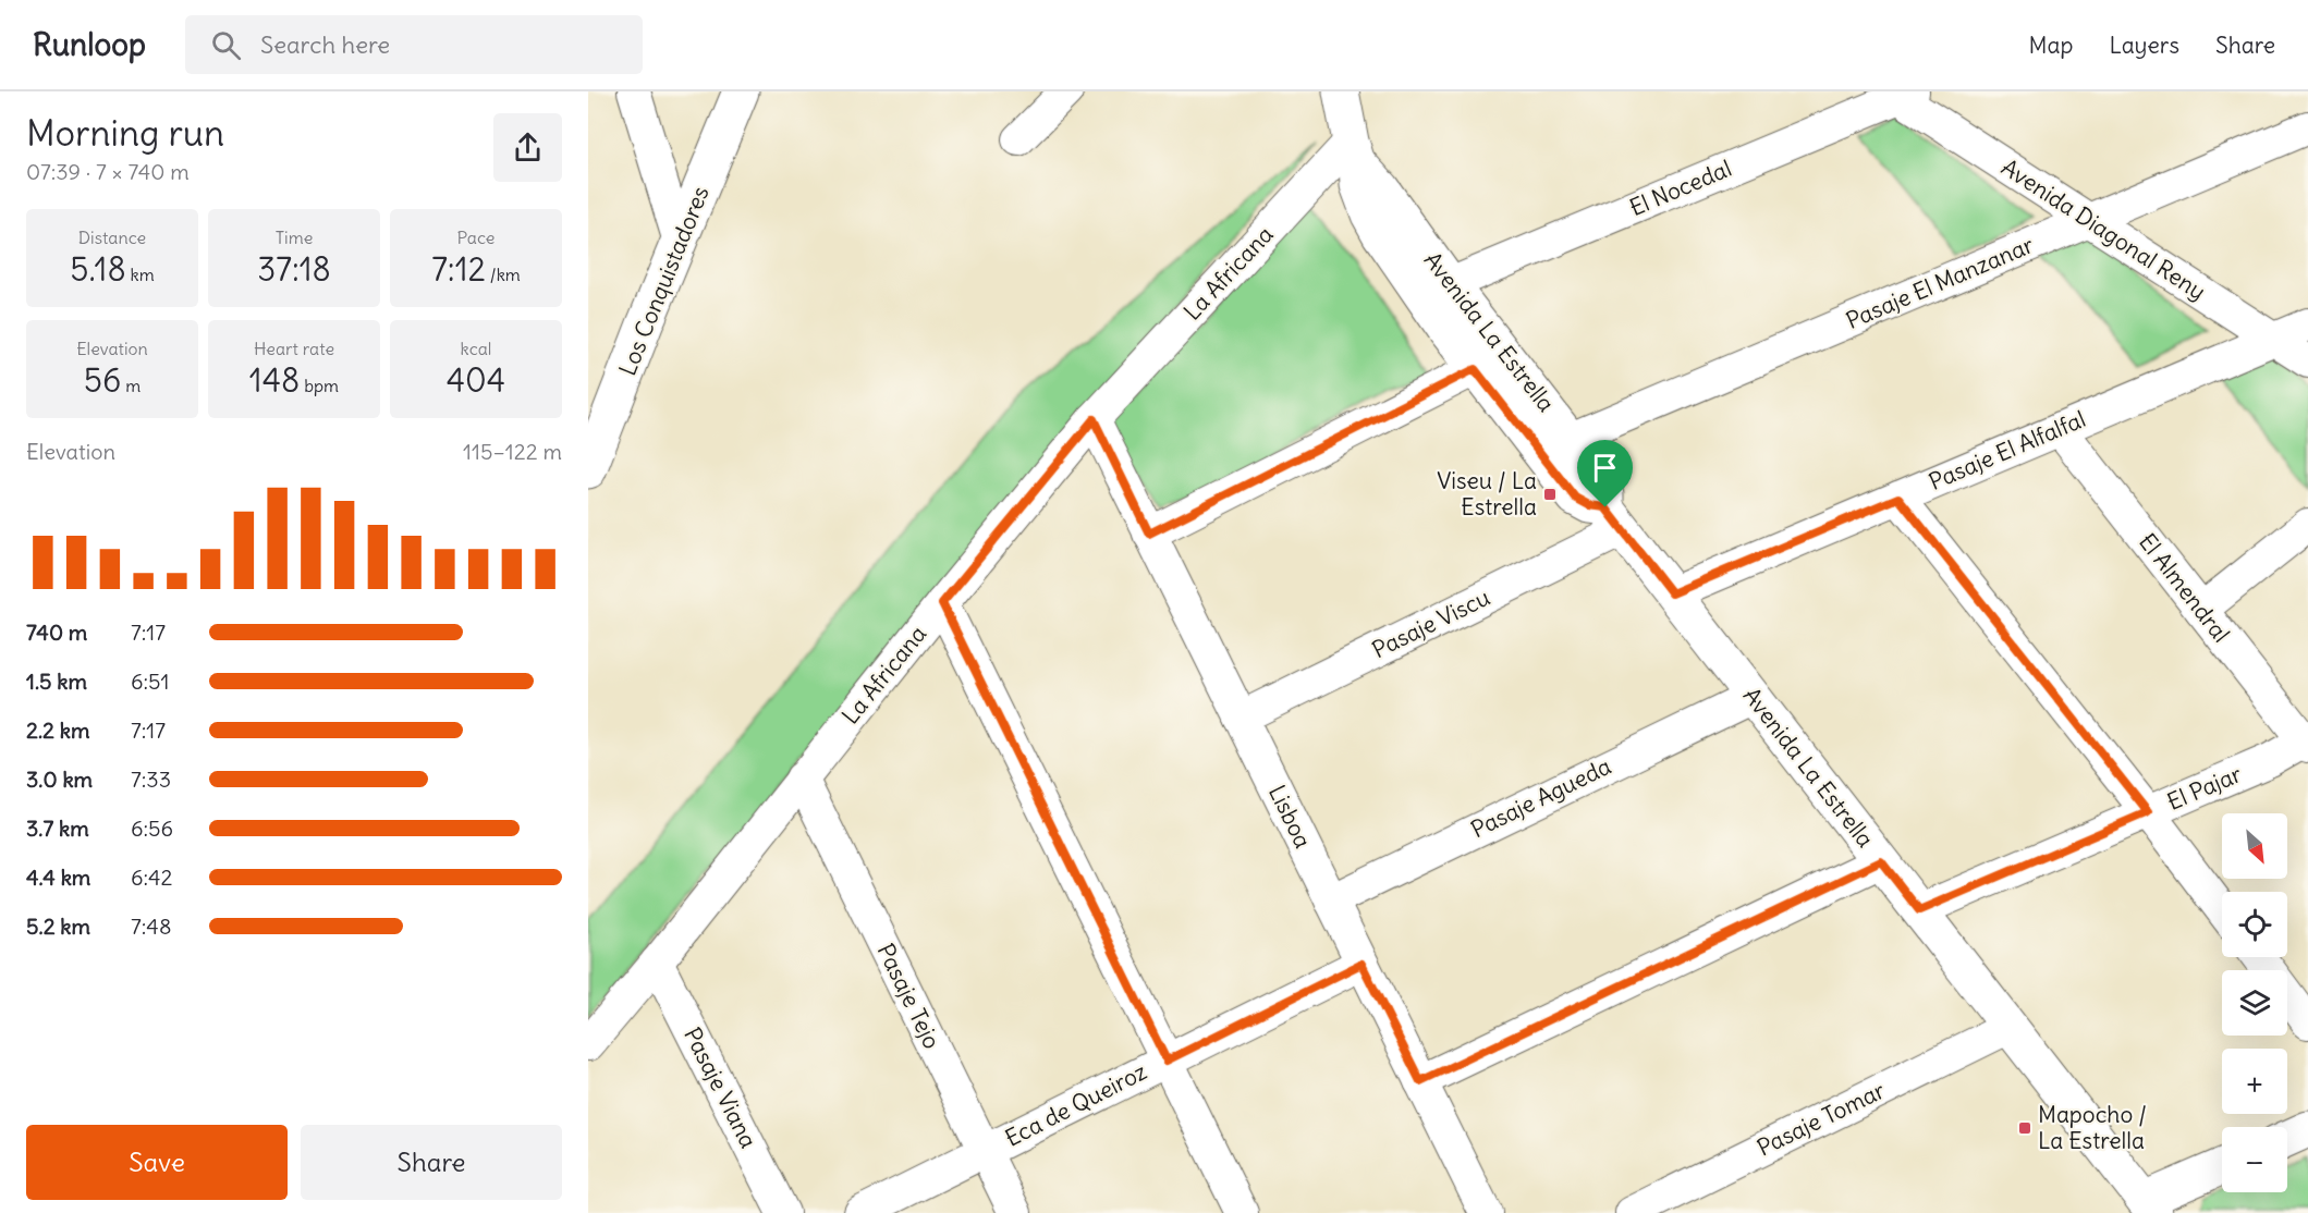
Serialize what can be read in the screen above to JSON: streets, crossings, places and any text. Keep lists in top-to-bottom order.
{
  "streets": {
    "main road": ["Los Conquistadores", "Avenida La Estrella"],
    "street": [
      "El Nocedal",
      "Avenida Diagonal Reny",
      "La Africana",
      "Pasaje El Manzanar",
      "Pasaje El Alfalfal",
      "El Almendral",
      "Pasaje Viscu",
      "El Pajar",
      "Pasaje Agueda",
      "Lisboa",
      "Pasaje Tejo",
      "Pasaje Viana",
      "Eca de Queiroz",
      "Pasaje Tomar"
    ]
  },
  "crossings": [
    ["El Nocedal", "Avenida Diagonal Reny"],
    ["El Nocedal", "Avenida La Estrella"],
    ["Avenida Diagonal Reny", "Pasaje El Manzanar"],
    ["Avenida Diagonal Reny", "Pasaje El Alfalfal"],
    ["La Africana", "Avenida La Estrella"],
    ["La Africana", "Lisboa"],
    ["La Africana", "Pasaje Tejo"],
    ["La Africana", "Pasaje Viana"],
    ["Pasaje El Manzanar", "Avenida La Estrella"],
    ["Avenida La Estrella", "Pasaje El Alfalfal"],
    ["Avenida La Estrella", "Pasaje Viscu"],
    ["Avenida La Estrella", "El Pajar"],
    ["Avenida La Estrella", "Pasaje Agueda"],
    ["Avenida La Estrella", "Pasaje Tomar"],
    ["Pasaje El Alfalfal", "El Almendral"],
    ["El Almendral", "El Pajar"],
    ["Pasaje Viscu", "Lisboa"],
    ["Pasaje Agueda", "Lisboa"],
    ["Lisboa", "Eca de Queiroz"],
    ["Pasaje Tejo", "Eca de Queiroz"]
  ],
  "places": {
    "transit": ["Viseu / La Estrella", "Mapocho / La Estrella"]
  },
  "north": "bottom right",
  "page": {
    "header": "Runloop",
    "search": "Search here",
    "nav": ["Map", "Layers", "Share"],
    "heading": ["Morning run", "07:39 · 7 × 740 m"],
    "stats": [
      ["Distance", "5.18 km"],
      ["Time", "37:18"],
      ["Pace", "7:12 /km"],
      ["Elevation", "56 m"],
      ["Heart rate", "148 bpm"],
      ["kcal", "404"]
    ],
    "chart": ["Elevation", "115–122 m"],
    "list": [
      {
        "name": "740 m",
        "note": "7:17"
      },
      {
        "name": "1.5 km",
        "note": "6:51"
      },
      {
        "name": "2.2 km",
        "note": "7:17"
      },
      {
        "name": "3.0 km",
        "note": "7:33"
      },
      {
        "name": "3.7 km",
        "note": "6:56"
      },
      {
        "name": "4.4 km",
        "note": "6:42"
      },
      {
        "name": "5.2 km",
        "note": "7:48"
      }
    ],
    "map_buttons": ["+", "−"],
    "buttons": ["Save", "Share"]
  }
}
